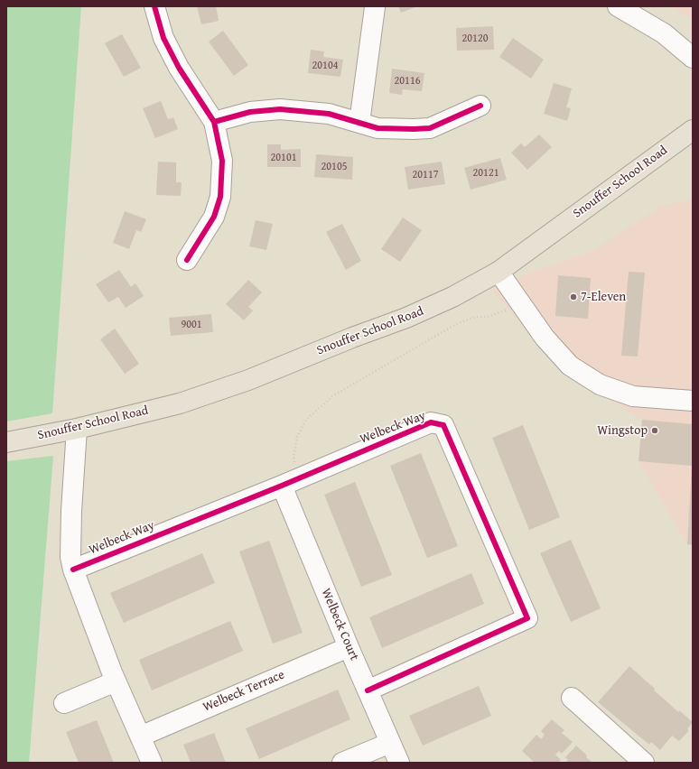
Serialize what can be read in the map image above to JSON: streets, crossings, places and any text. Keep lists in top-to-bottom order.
{
  "streets": {
    "main road": ["Snouffer School Road"],
    "street": ["Welbeck Way", "Welbeck Court", "Welbeck Terrace"]
  },
  "crossings": [
    ["Snouffer School Road", "Welbeck Way"],
    ["Welbeck Way", "Welbeck Court"],
    ["Welbeck Way", "Welbeck Terrace"],
    ["Welbeck Court", "Welbeck Terrace"]
  ],
  "places": ["7-Eleven", "Wingstop"],
  "house_numbers": [
    "20120",
    "20104",
    "20116",
    "20101",
    "20105",
    "20121",
    "20117",
    "9001"
  ]
}
